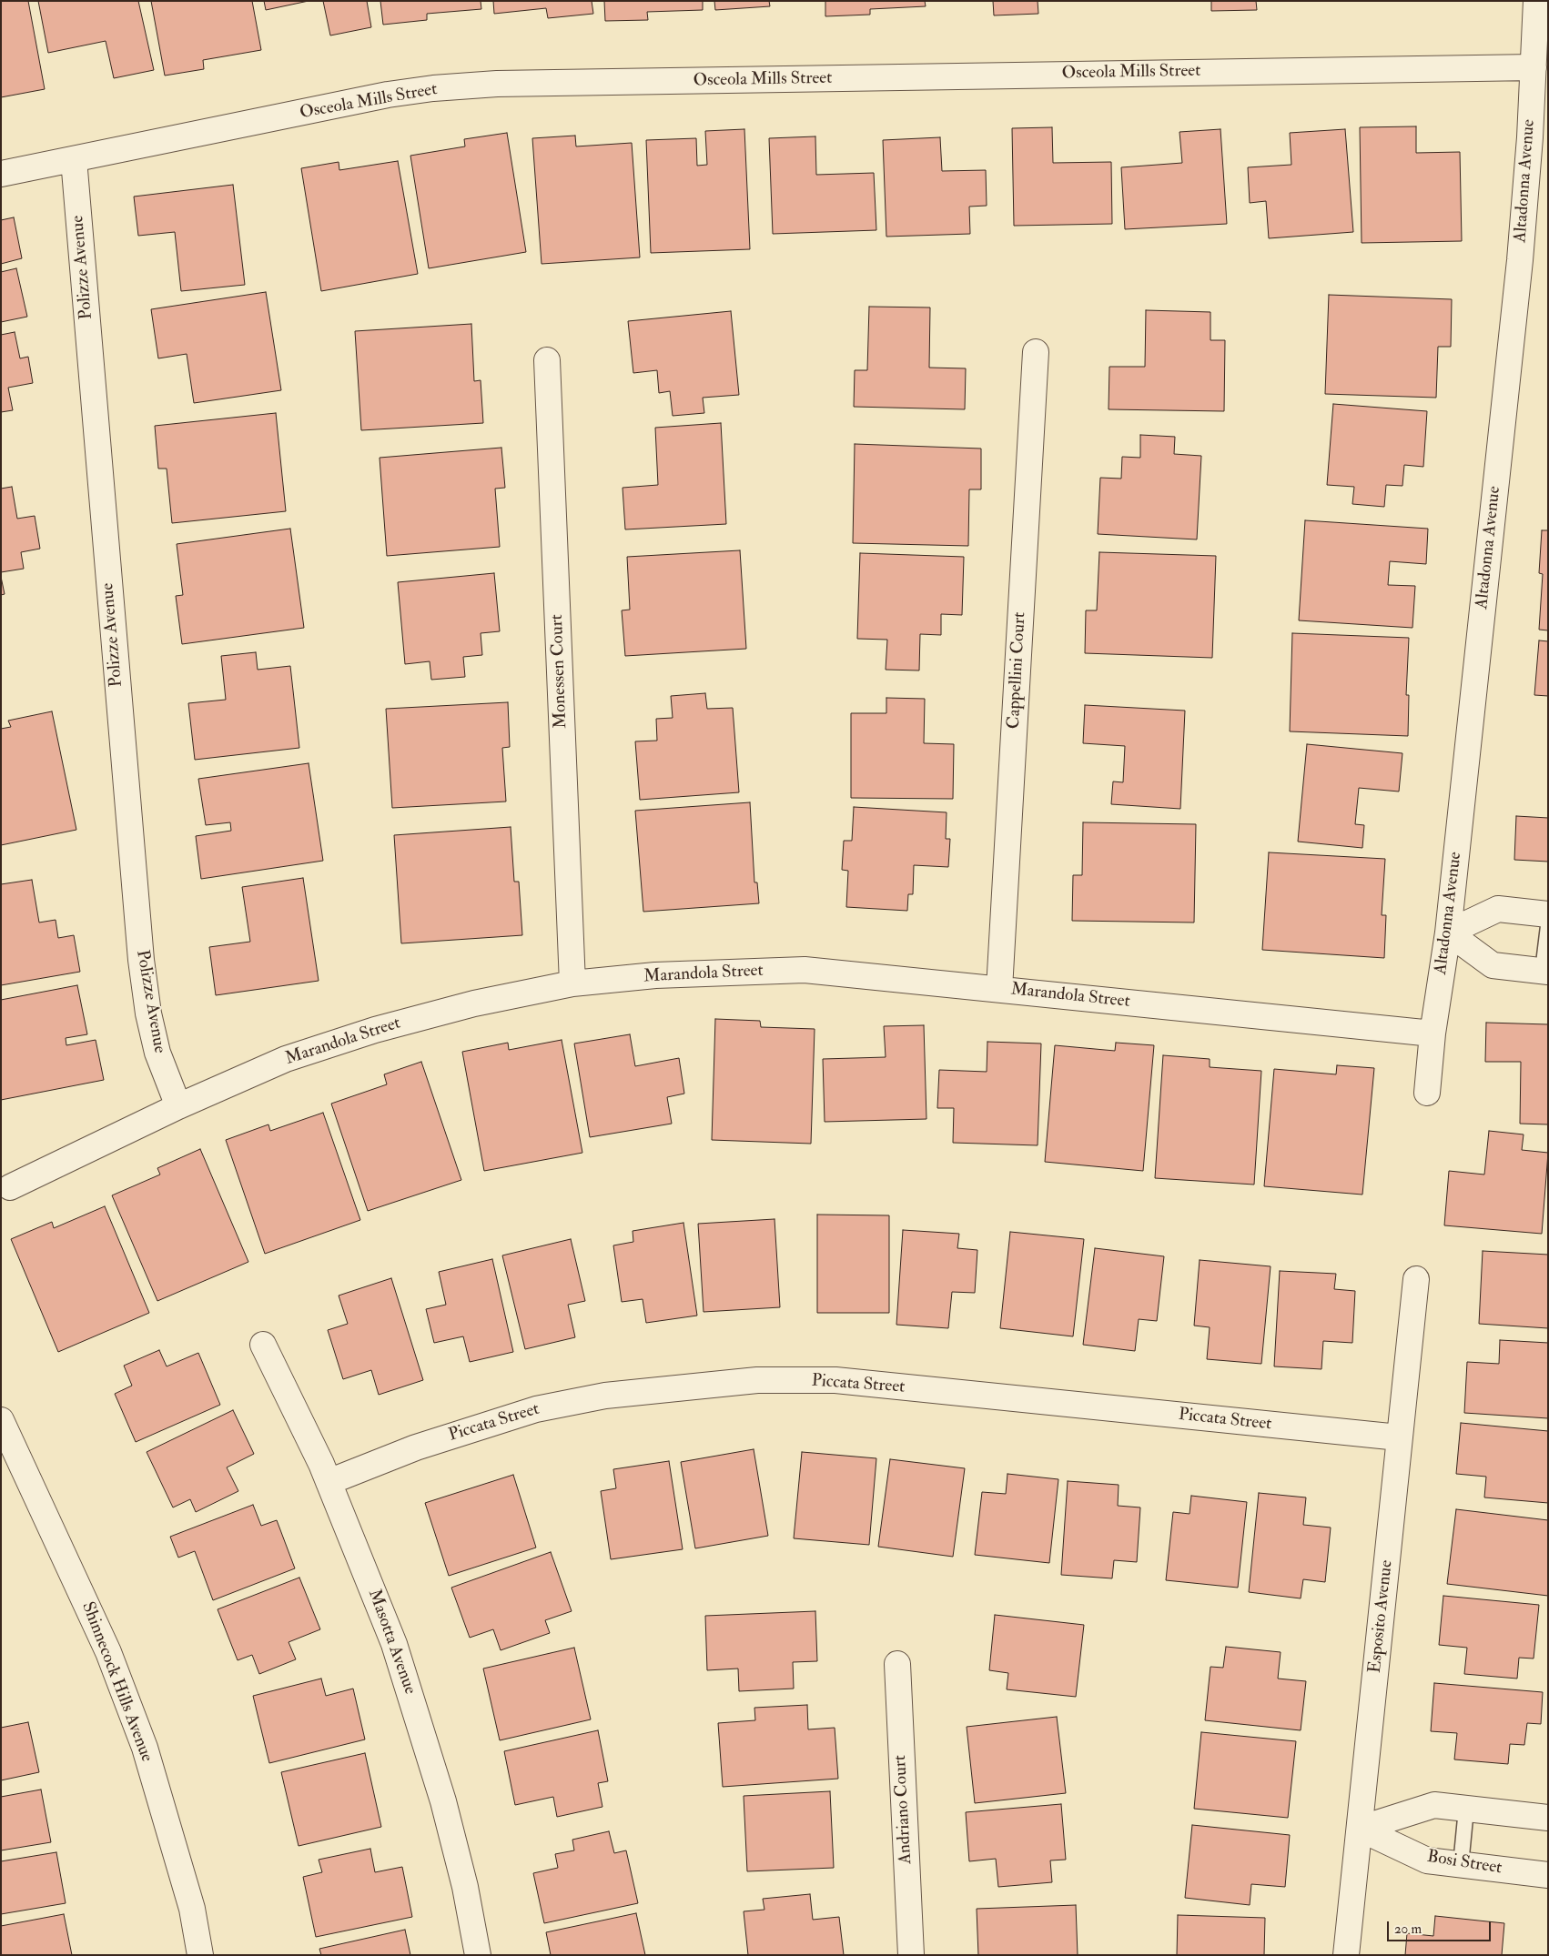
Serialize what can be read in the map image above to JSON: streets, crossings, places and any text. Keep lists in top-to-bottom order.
{
  "streets": {
    "street": [
      "Osceola Mills Street",
      "Altadonna Avenue",
      "Polizze Avenue",
      "Cappellini Court",
      "Monessen Court",
      "Marandola Street",
      "Piccata Street",
      "Esposito Avenue",
      "Masotta Avenue",
      "Shinnecock Hills Avenue",
      "Andriano Court",
      "Bosi Street"
    ]
  },
  "crossings": [
    ["Osceola Mills Street", "Altadonna Avenue"],
    ["Osceola Mills Street", "Polizze Avenue"],
    ["Altadonna Avenue", "Marandola Street"],
    ["Polizze Avenue", "Marandola Street"],
    ["Cappellini Court", "Marandola Street"],
    ["Monessen Court", "Marandola Street"],
    ["Piccata Street", "Esposito Avenue"],
    ["Piccata Street", "Masotta Avenue"],
    ["Esposito Avenue", "Bosi Street"]
  ],
  "scale_bar": "20 m"
}
